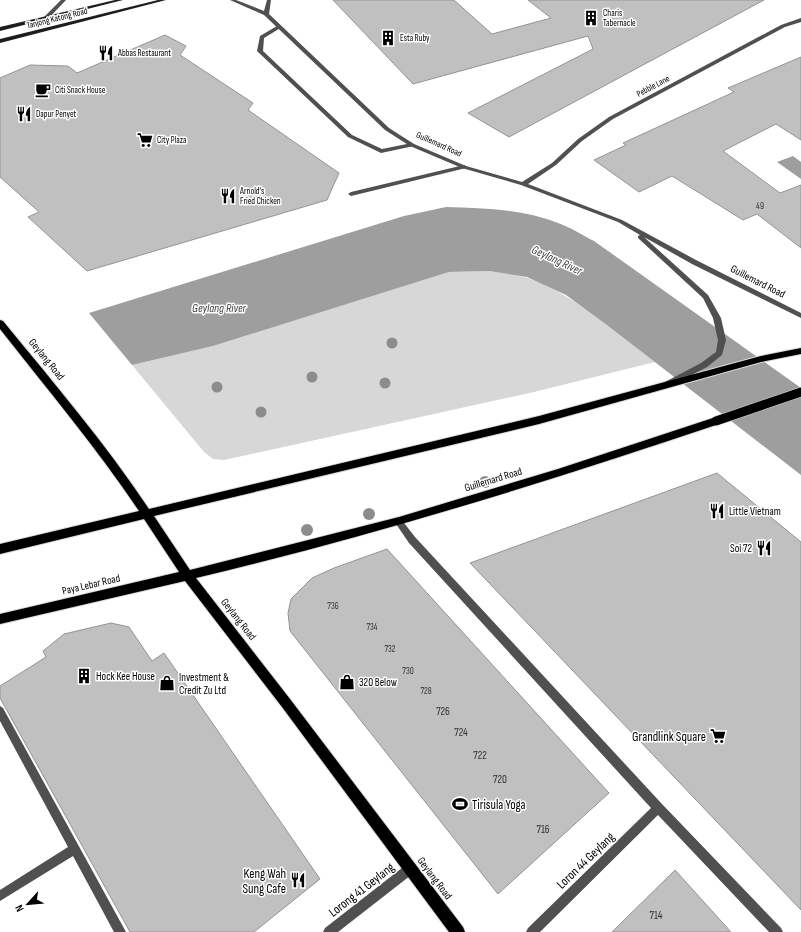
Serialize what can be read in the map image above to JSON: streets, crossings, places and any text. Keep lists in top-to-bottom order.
{
  "streets": {
    "main road": [
      "Tanjong Katong Road",
      "Guillemard Road",
      "Geylang Road",
      "Paya Lebar Road"
    ],
    "street": ["Pebble Lane", "Loron 44 Geylang", "Lorong 41 Geylang"]
  },
  "crossings": [
    ["Pebble Lane", "Guillemard Road"],
    ["Guillemard Road", "Geylang Road"],
    ["Guillemard Road", "Paya Lebar Road"],
    ["Geylang Road", "Paya Lebar Road"],
    ["Geylang Road", "Lorong 41 Geylang"]
  ],
  "water": ["Geylang River"],
  "places": {
    "building": ["Charis Tabernacle", "Esta Ruby", "Hock Kee House"],
    "restaurant": [
      "Abbas Restaurant",
      "Dapur Penyet",
      "Arnold's Fried Chicken",
      "Little Vietnam",
      "Soi 72",
      "Keng Wah Sung Cafe"
    ],
    "cafe": ["Citi Snack House"],
    "supermarket": ["City Plaza", "Grandlink Square"],
    "shop": ["320 Below", "Investment & Credit Zu Ltd"],
    "sports": ["Tirisula Yoga"]
  },
  "house_numbers": [
    "49",
    "736",
    "734",
    "732",
    "730",
    "728",
    "726",
    "724",
    "722",
    "720",
    "716",
    "714"
  ],
  "north": "bottom left"
}
